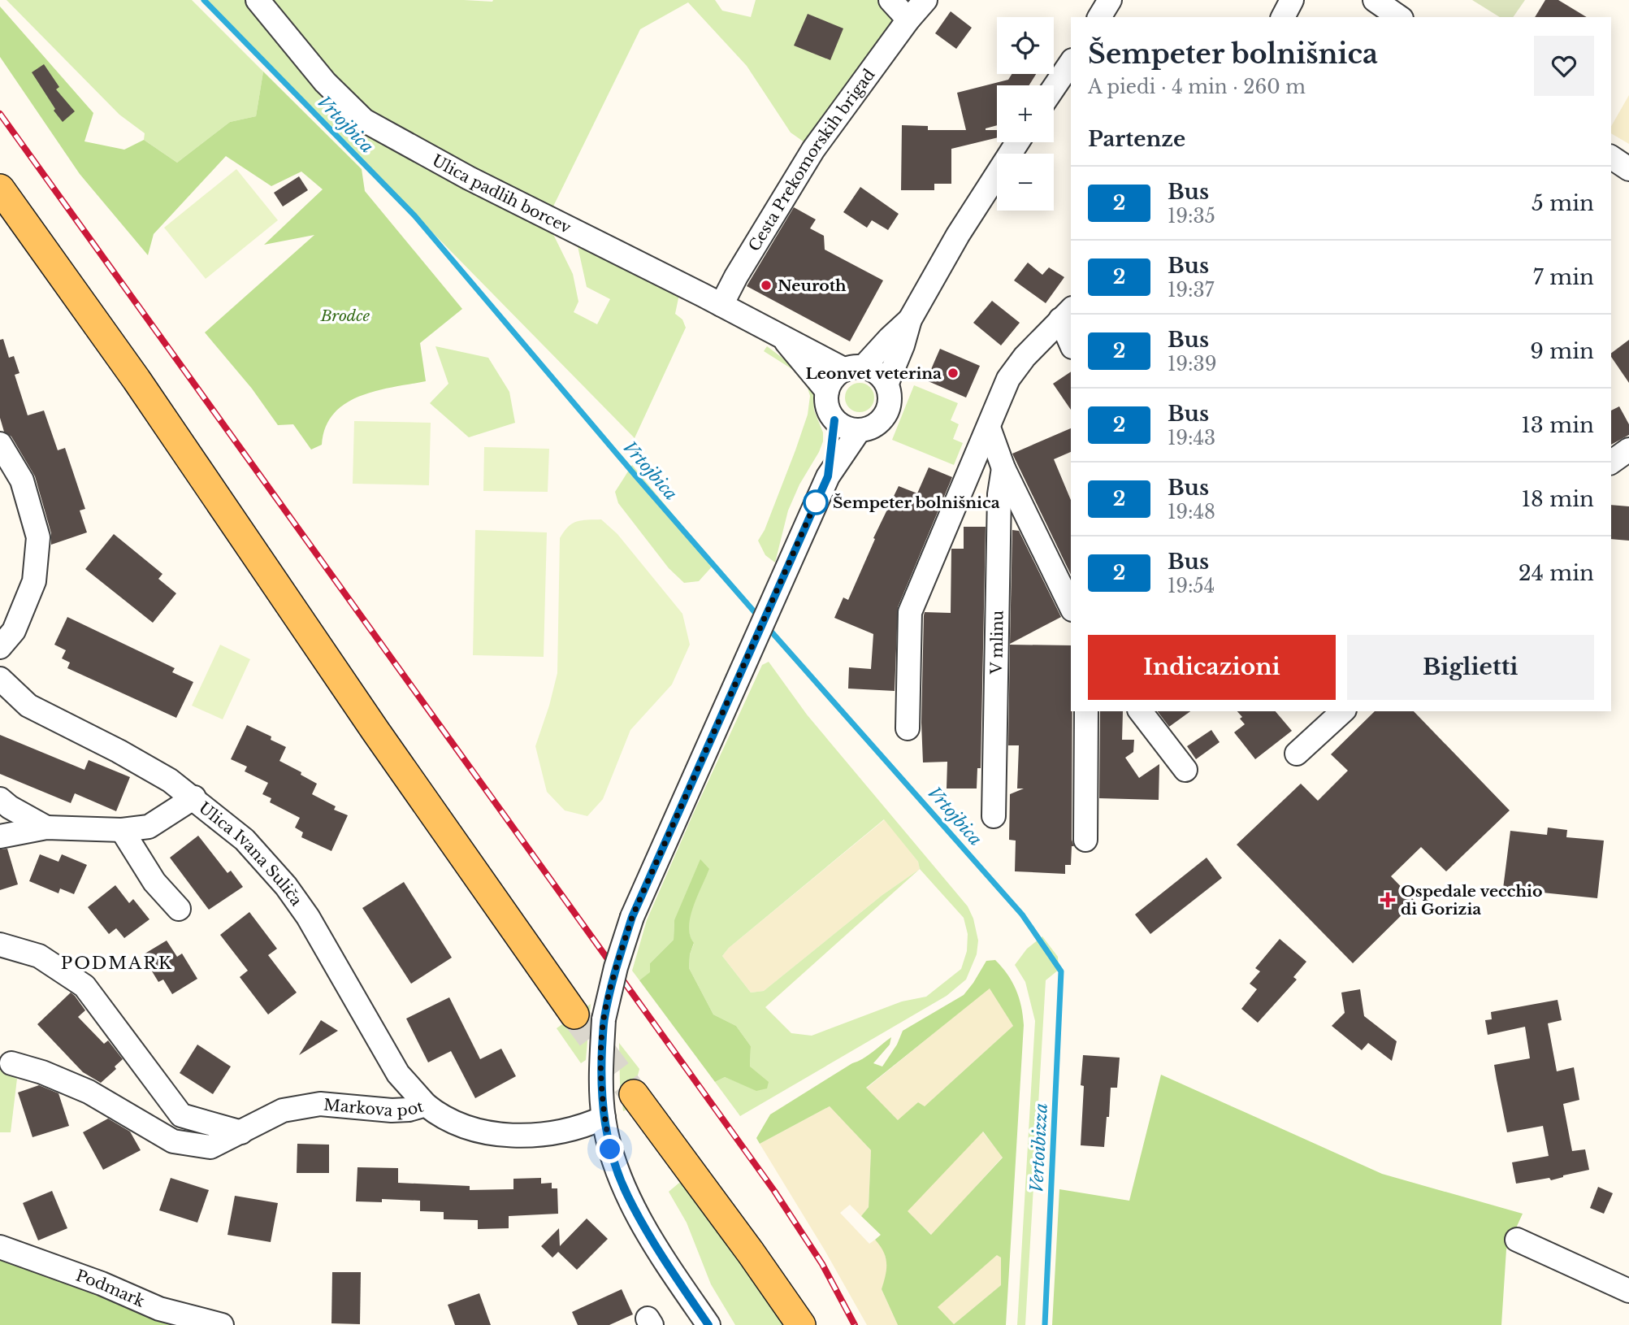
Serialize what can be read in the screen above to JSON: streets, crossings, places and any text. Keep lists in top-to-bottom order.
{
  "streets": {
    "street": [
      "Cesta Prekomorskih brigad",
      "Ulica padlih borcev",
      "V mlinu",
      "Ulica Ivana Suliča",
      "Markova pot",
      "Podmark"
    ]
  },
  "crossings": [
    ["Cesta Prekomorskih brigad", "Ulica padlih borcev"],
    ["Ulica Ivana Suliča", "Markova pot"]
  ],
  "districts": ["PODMARK"],
  "water": ["Vrtojbica", "Vertoibizza"],
  "parks": ["Brodce"],
  "places": {
    "other": ["Neuroth", "Leonvet veterina", "Šempeter bolnišnica"],
    "health": ["Ospedale vecchio di Gorizia"]
  },
  "lines": ["bus line 2"],
  "page": {
    "map_buttons": ["+", "−"],
    "heading": [
      ["Šempeter bolnišnica", "A piedi · 4 min · 260 m"],
      "Partenze"
    ],
    "list": [
      {
        "mark": "2",
        "name": "Bus",
        "note": "19:35",
        "value": "5 min"
      },
      {
        "mark": "2",
        "name": "Bus",
        "note": "19:37",
        "value": "7 min"
      },
      {
        "mark": "2",
        "name": "Bus",
        "note": "19:39",
        "value": "9 min"
      },
      {
        "mark": "2",
        "name": "Bus",
        "note": "19:43",
        "value": "13 min"
      },
      {
        "mark": "2",
        "name": "Bus",
        "note": "19:48",
        "value": "18 min"
      },
      {
        "mark": "2",
        "name": "Bus",
        "note": "19:54",
        "value": "24 min"
      }
    ],
    "buttons": ["Indicazioni", "Biglietti"]
  }
}
